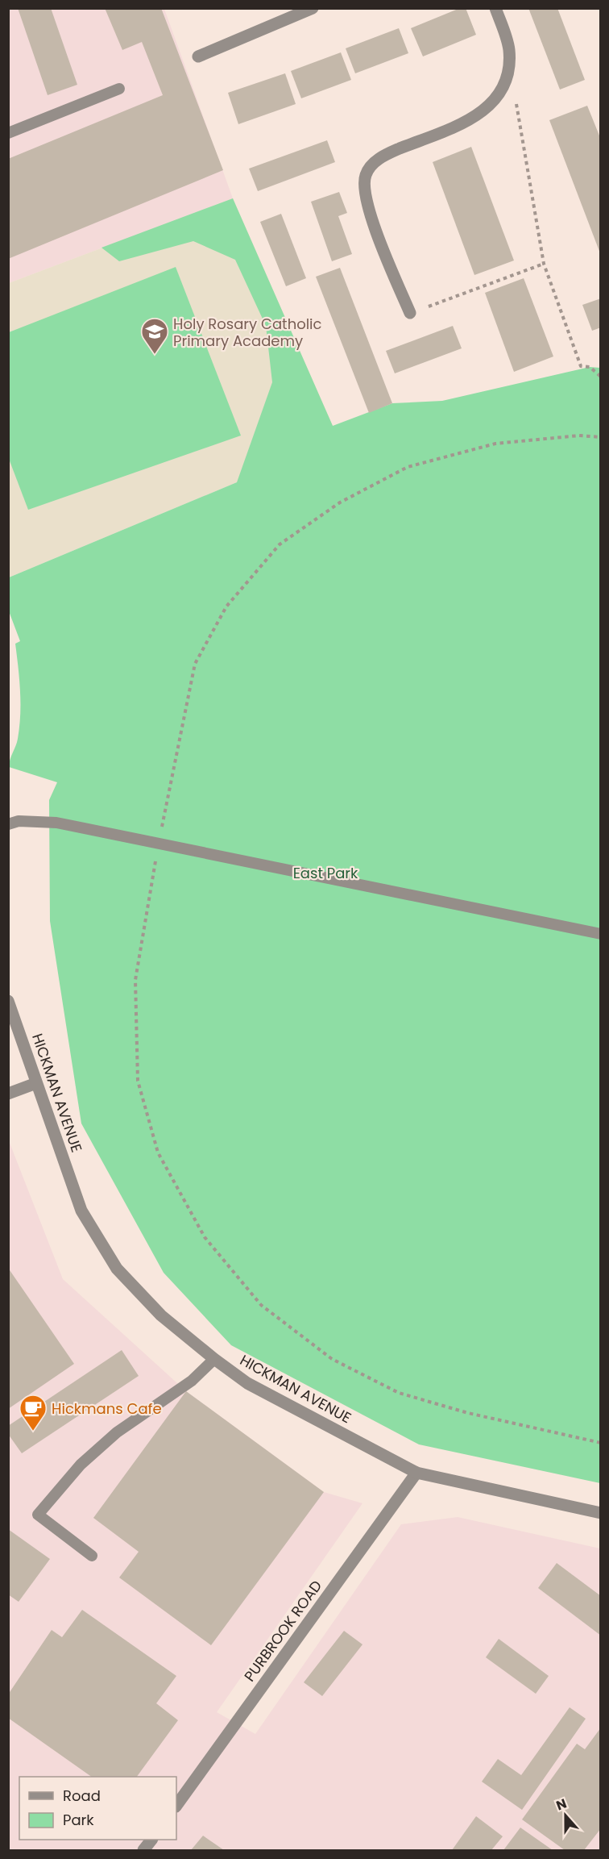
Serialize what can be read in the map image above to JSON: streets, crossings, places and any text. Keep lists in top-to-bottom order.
{
  "streets": {
    "street": ["HICKMAN AVENUE", "PURBROOK ROAD"]
  },
  "crossings": [
    ["HICKMAN AVENUE", "PURBROOK ROAD"]
  ],
  "parks": ["East Park"],
  "places": {
    "school or university": ["Holy Rosary Catholic Primary Academy"],
    "cafe": ["Hickmans Cafe"]
  },
  "legend": ["Road", "Park"],
  "north": "top"
}
